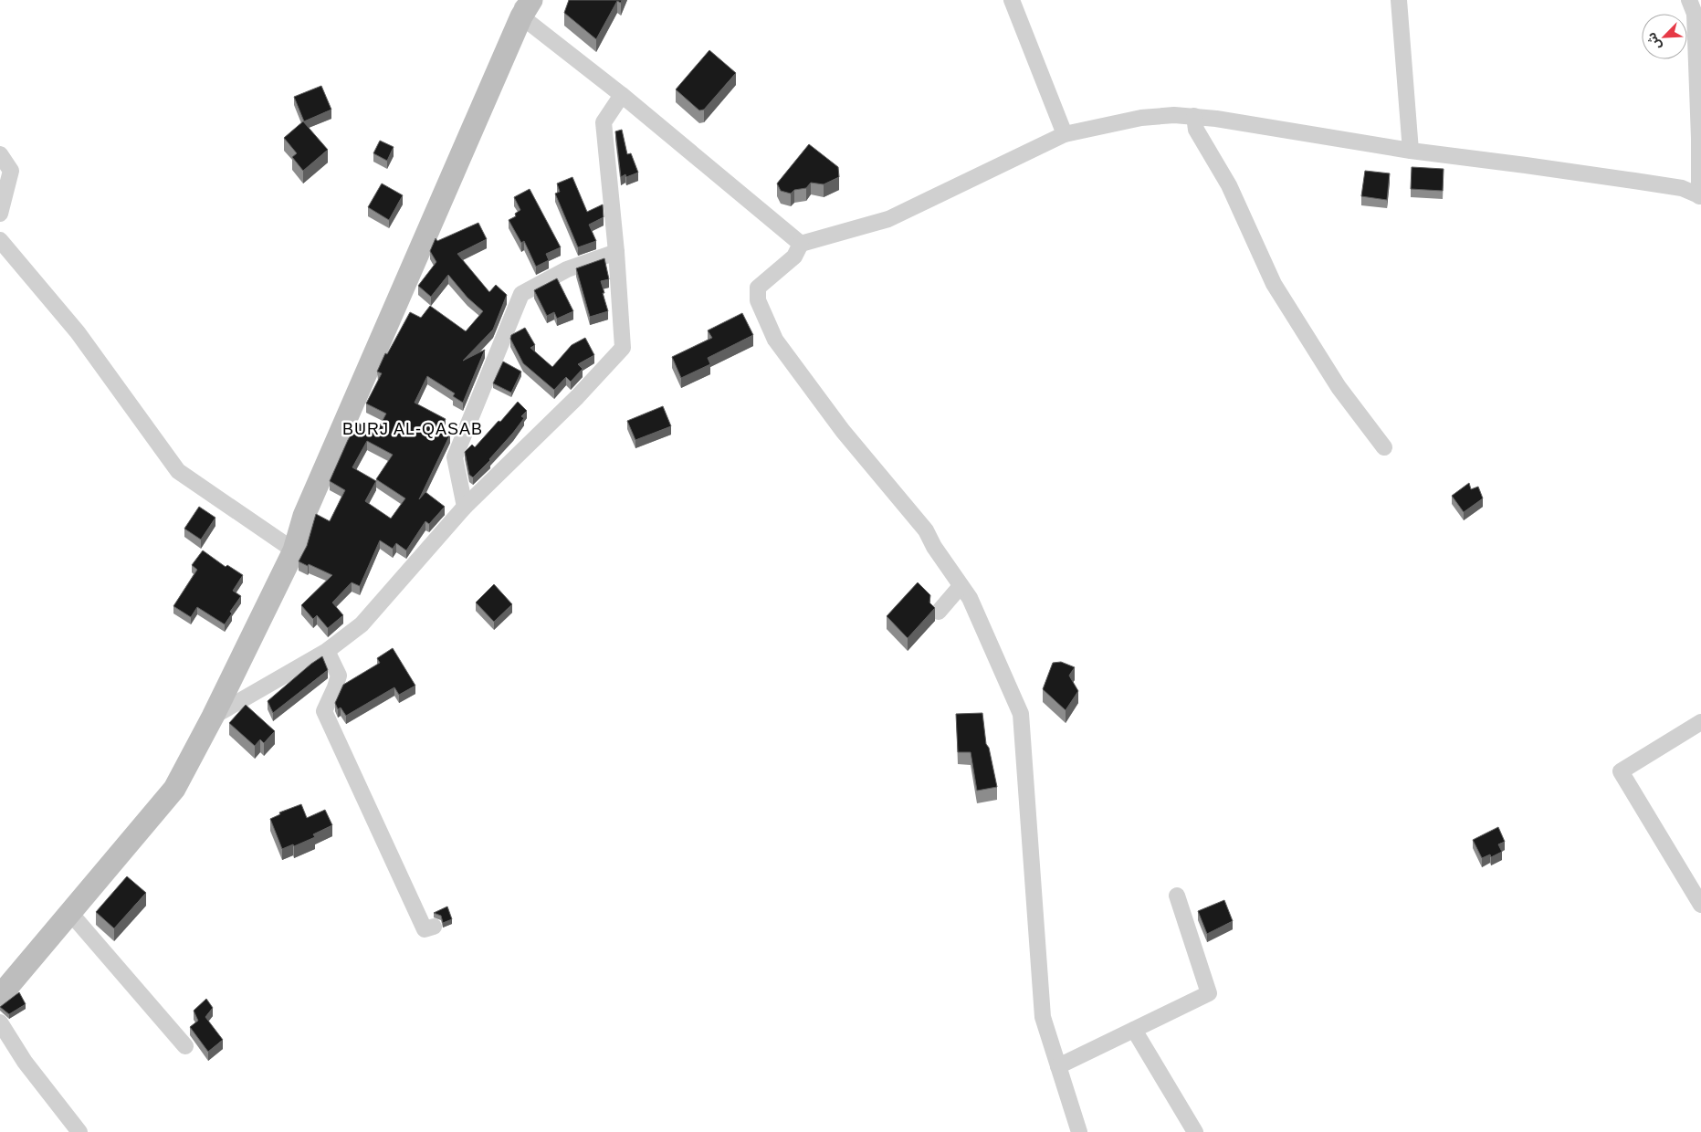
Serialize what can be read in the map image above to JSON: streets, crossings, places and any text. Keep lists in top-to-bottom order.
{
  "districts": ["BURJ AL-QASAB"],
  "north": "bottom left"
}
